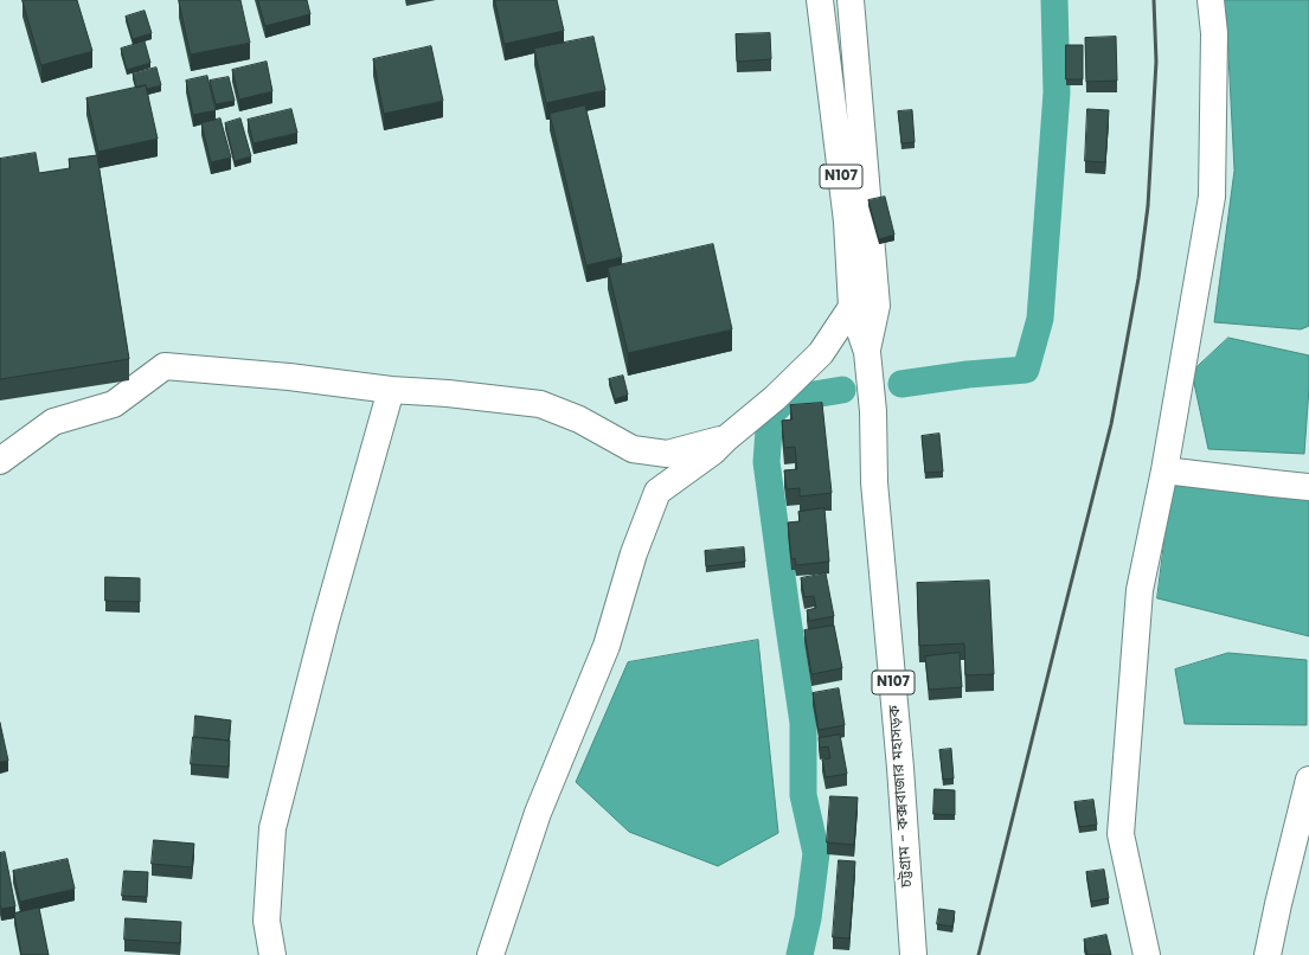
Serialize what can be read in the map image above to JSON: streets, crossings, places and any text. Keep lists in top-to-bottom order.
{
  "streets": {
    "main road": ["N107", "চট্টগ্রাম - কক্সবাজার মহাসড়ক"]
  },
  "crossings": [
    ["N107", "চট্টগ্রাম - কক্সবাজার মহাসড়ক"]
  ]
}
